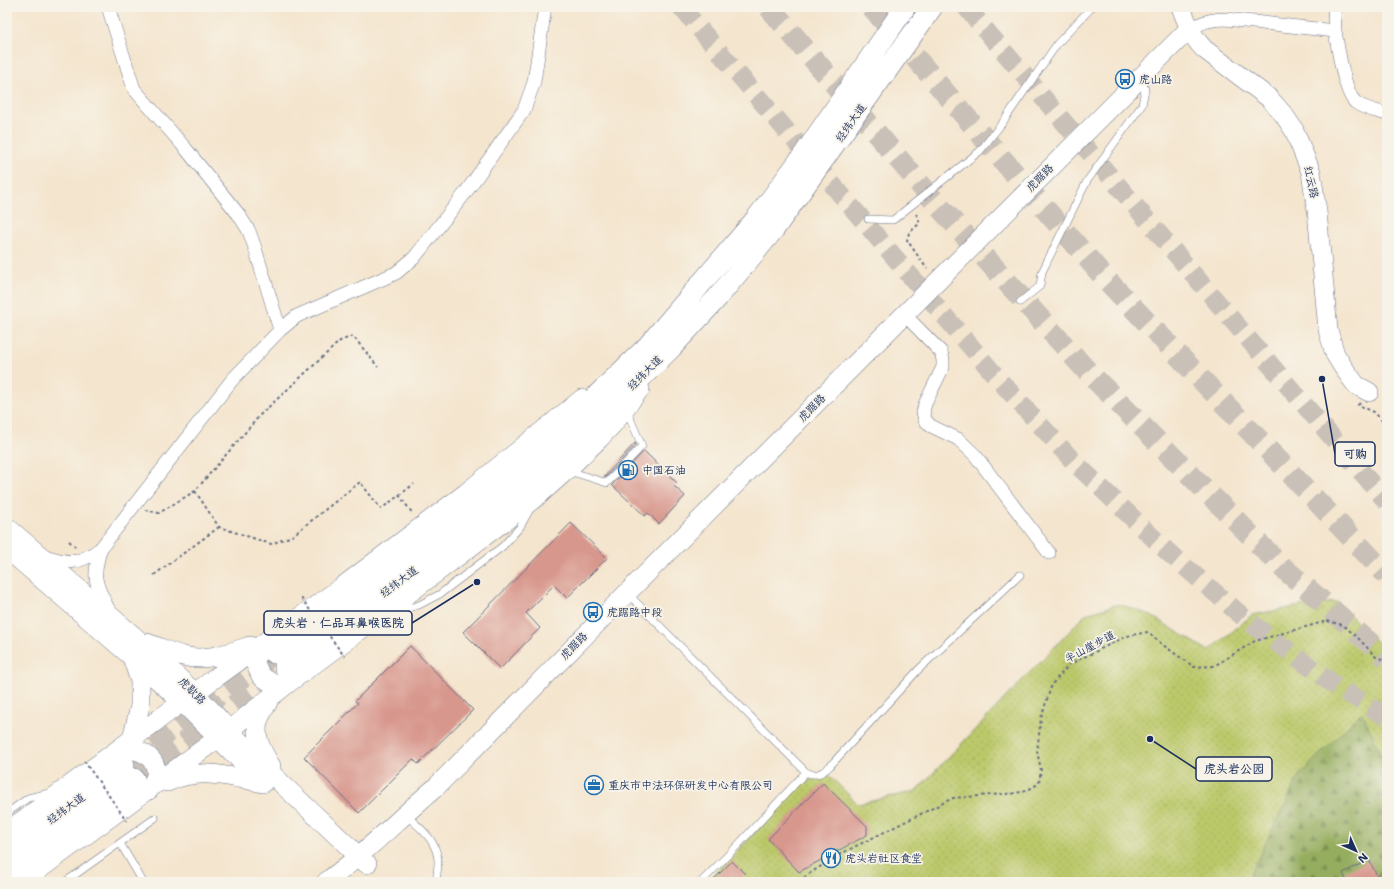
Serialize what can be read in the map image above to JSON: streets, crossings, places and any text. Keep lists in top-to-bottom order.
{
  "streets": {
    "main road": ["经纬大道"],
    "street": ["虎踞路", "红云路", "虎歇路"],
    "path": ["半山崖步道"]
  },
  "crossings": [
    ["虎踞路", "红云路"],
    ["虎踞路", "虎歇路"]
  ],
  "places": {
    "bus stop": ["虎山路", "虎踞路中段"],
    "other": ["可购", "虎头岩‧仁品耳鼻喉医院", "虎头岩公园"],
    "fuel station": ["中国石油"],
    "office": ["重庆市中法环保研发中心有限公司"],
    "restaurant": ["虎头岩社区食堂"]
  },
  "north": "bottom right"
}
